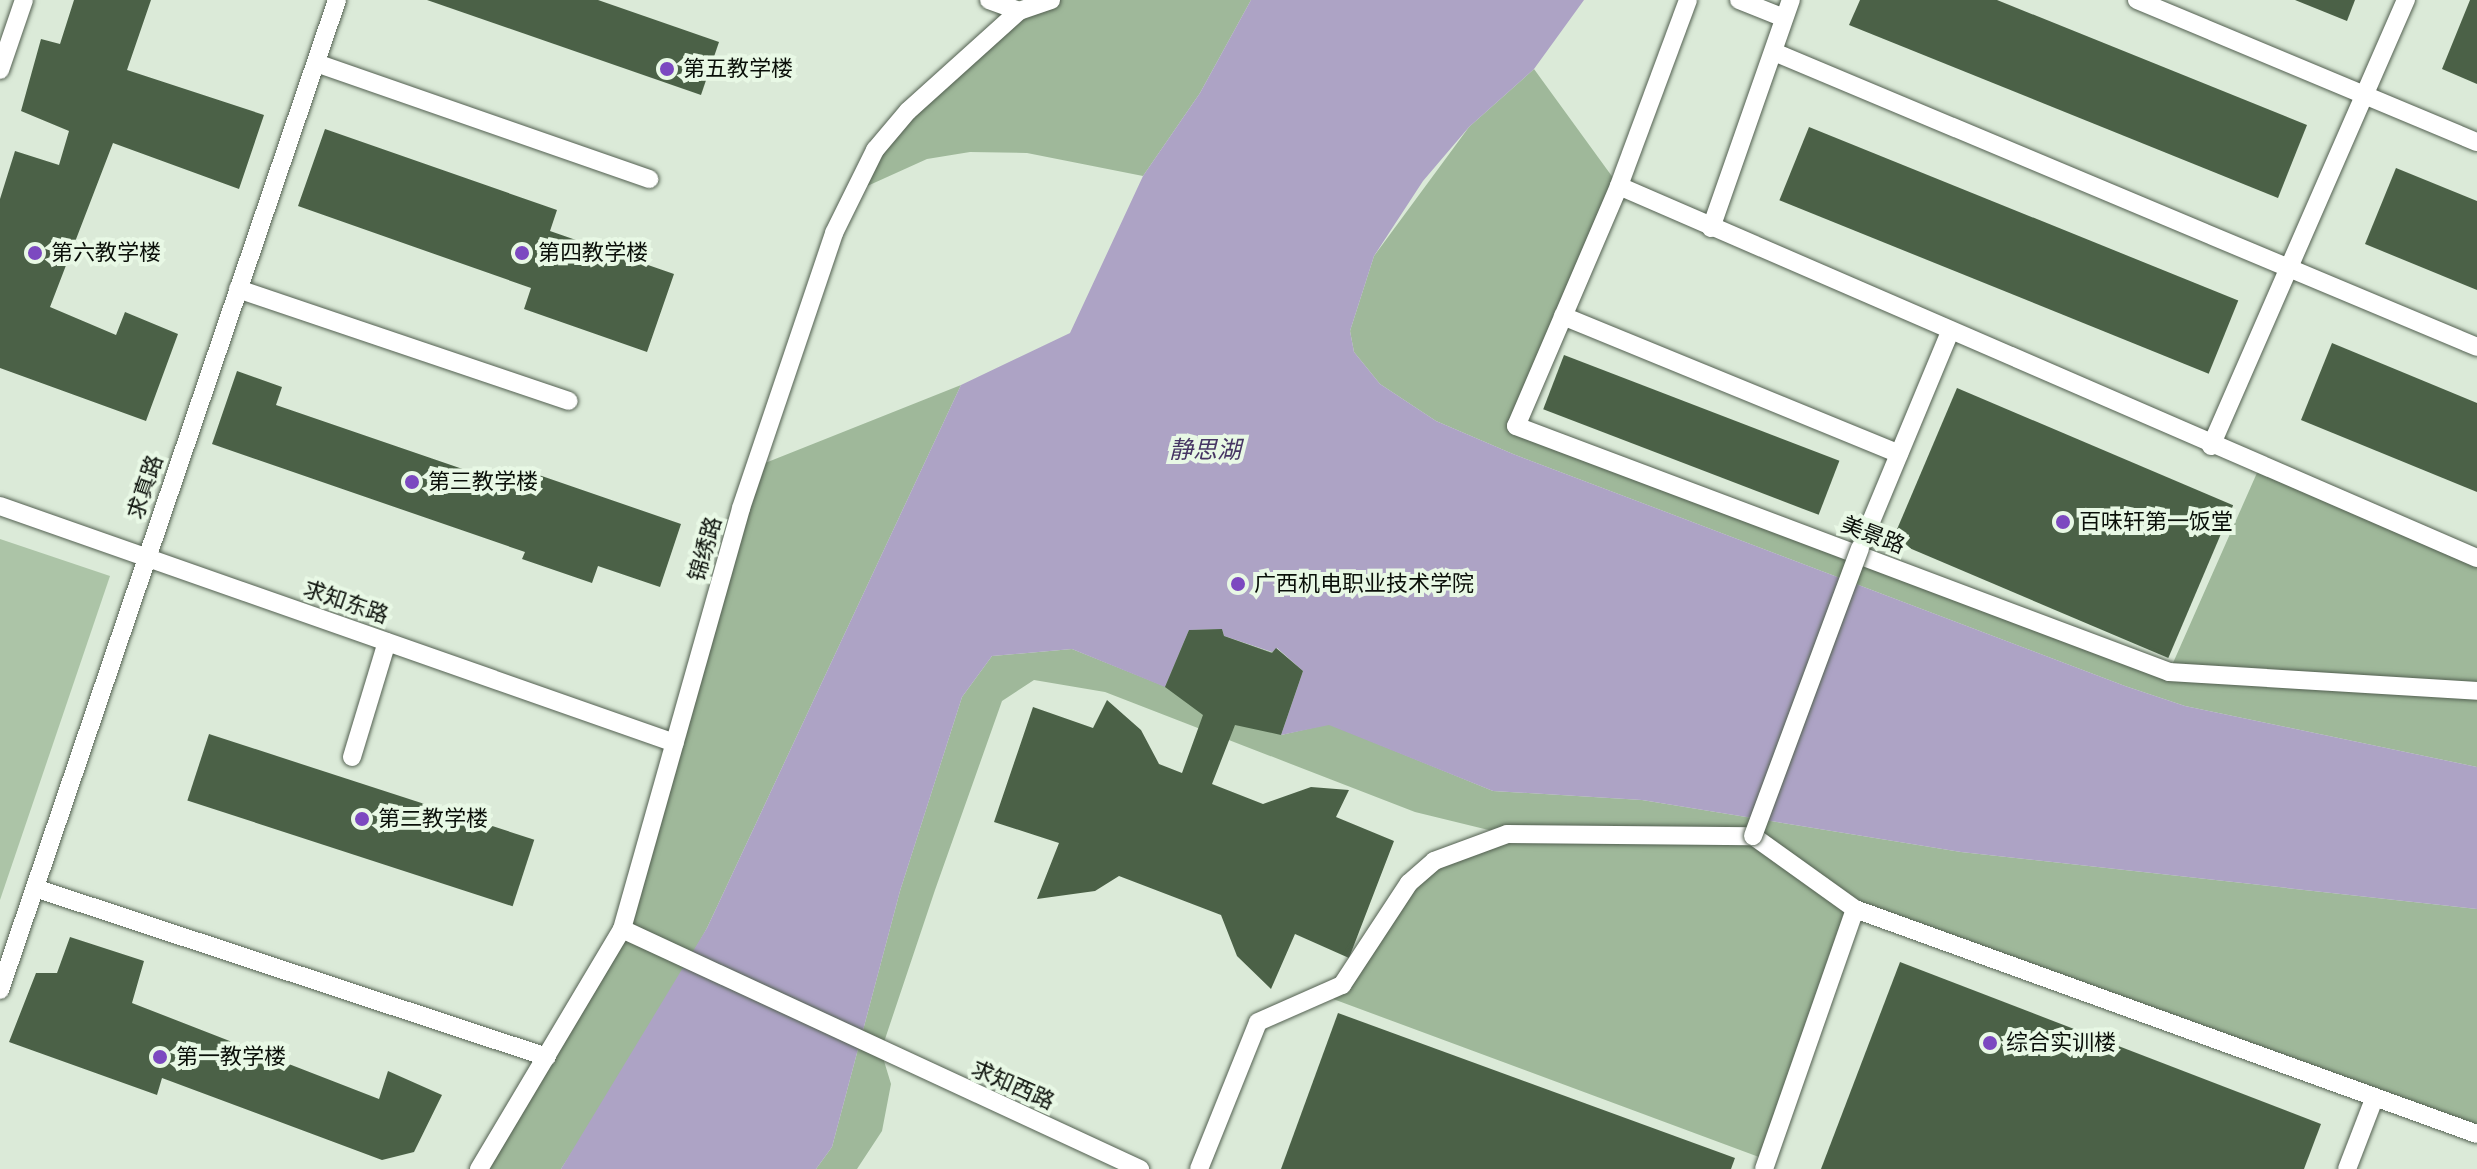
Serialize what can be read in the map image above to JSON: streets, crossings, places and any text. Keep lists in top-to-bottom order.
{
  "streets": {
    "lane": [
      "求真路",
      "美景路",
      "锦绣路",
      "求知东路",
      "求知西路"
    ]
  },
  "crossings": [
    ["求真路", "求知东路"],
    ["锦绣路", "求知东路"],
    ["锦绣路", "求知西路"]
  ],
  "water": ["静思湖"],
  "places": [
    "第五教学楼",
    "第六教学楼",
    "第四教学楼",
    "第三教学楼",
    "百味轩第一饭堂",
    "广西机电职业技术学院",
    "第二教学楼",
    "综合实训楼",
    "第一教学楼"
  ]
}
